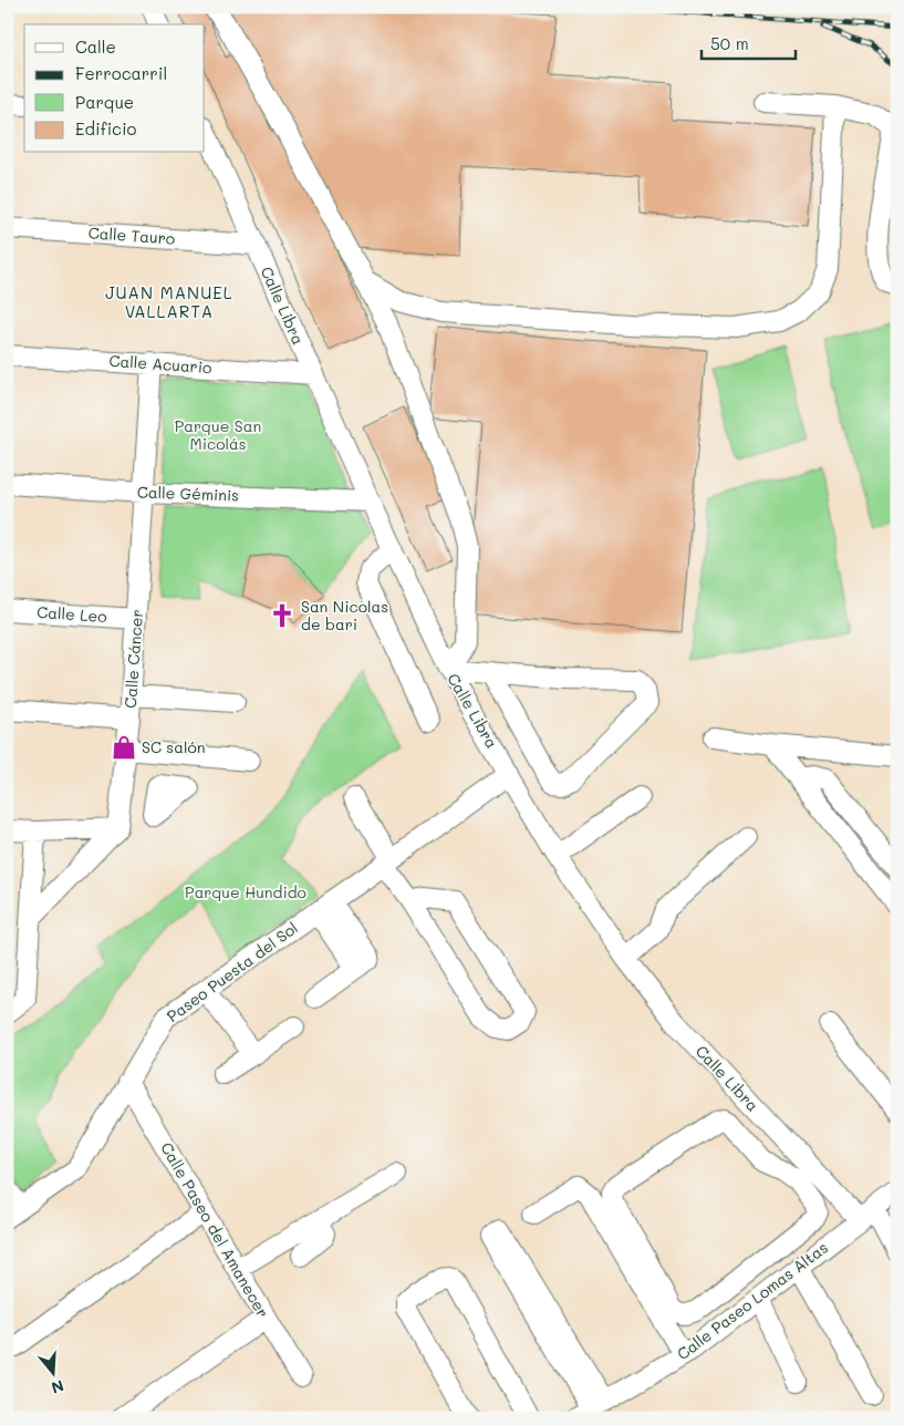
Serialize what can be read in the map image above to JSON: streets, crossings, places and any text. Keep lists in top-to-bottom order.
{
  "streets": {
    "street": [
      "Calle Tauro",
      "Calle Libra",
      "Calle Acuario",
      "Calle Géminis",
      "Calle Leo",
      "Calle Cáncer",
      "Paseo Puesta del Sol",
      "Calle Paseo del Amanecer",
      "Calle Paseo Lomas Altas"
    ]
  },
  "crossings": [
    ["Calle Tauro", "Calle Libra"],
    ["Calle Libra", "Calle Acuario"],
    ["Calle Libra", "Calle Géminis"],
    ["Calle Libra", "Paseo Puesta del Sol"],
    ["Calle Libra", "Calle Paseo Lomas Altas"],
    ["Calle Acuario", "Calle Cáncer"],
    ["Calle Géminis", "Calle Cáncer"],
    ["Calle Leo", "Calle Cáncer"],
    ["Paseo Puesta del Sol", "Calle Paseo del Amanecer"]
  ],
  "districts": ["JUAN MANUEL VALLARTA"],
  "parks": ["Parque San Micolás", "Parque Hundido"],
  "places": {
    "church": ["San Nicolas de bari"],
    "shop": ["SC salón"]
  },
  "legend": [
    "Calle",
    "Ferrocarril",
    "Parque",
    "Edificio"
  ],
  "scale_bar": "50 m",
  "north": "bottom"
}
